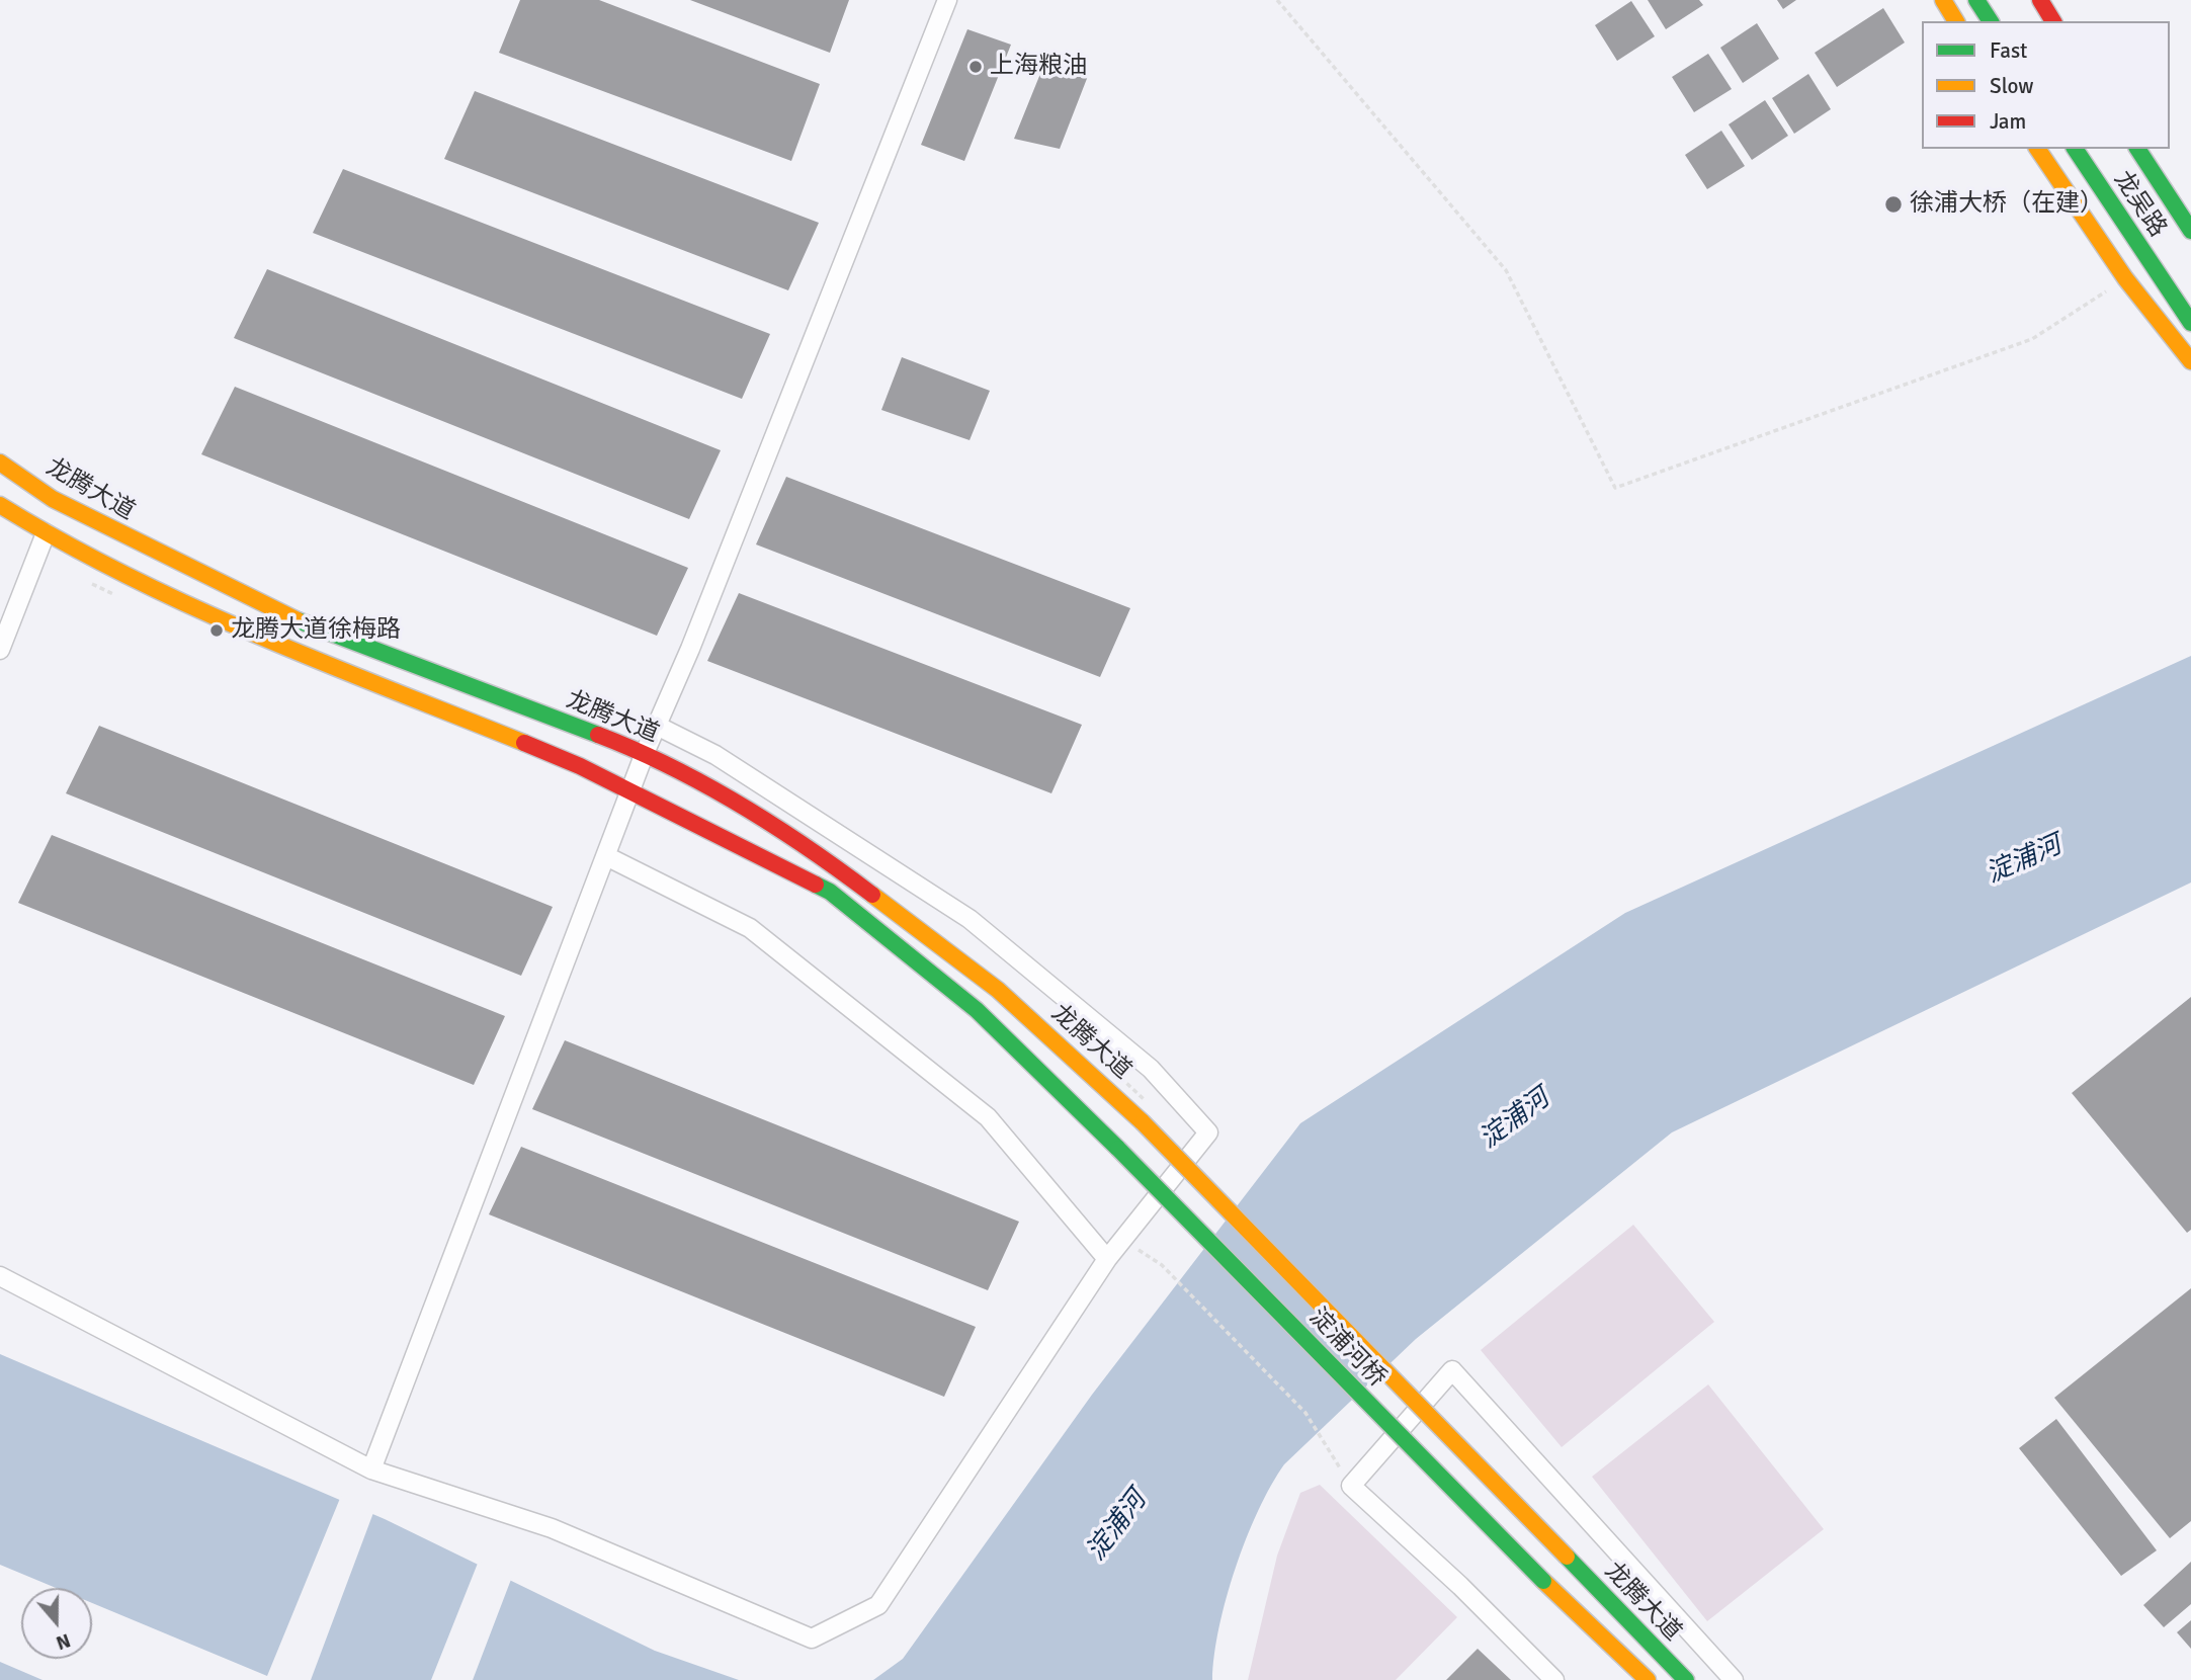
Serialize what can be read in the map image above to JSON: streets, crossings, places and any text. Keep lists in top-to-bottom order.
{
  "streets": {
    "main road": ["龙吴路", "龙腾大道", "淀浦河桥"]
  },
  "crossings": [
    ["龙腾大道", "淀浦河桥"]
  ],
  "water": ["淀浦河"],
  "places": ["上海粮油", "徐浦大桥（在建）", "龙腾大道徐梅路"],
  "legend": ["Fast", "Slow", "Jam"],
  "north": "bottom"
}
